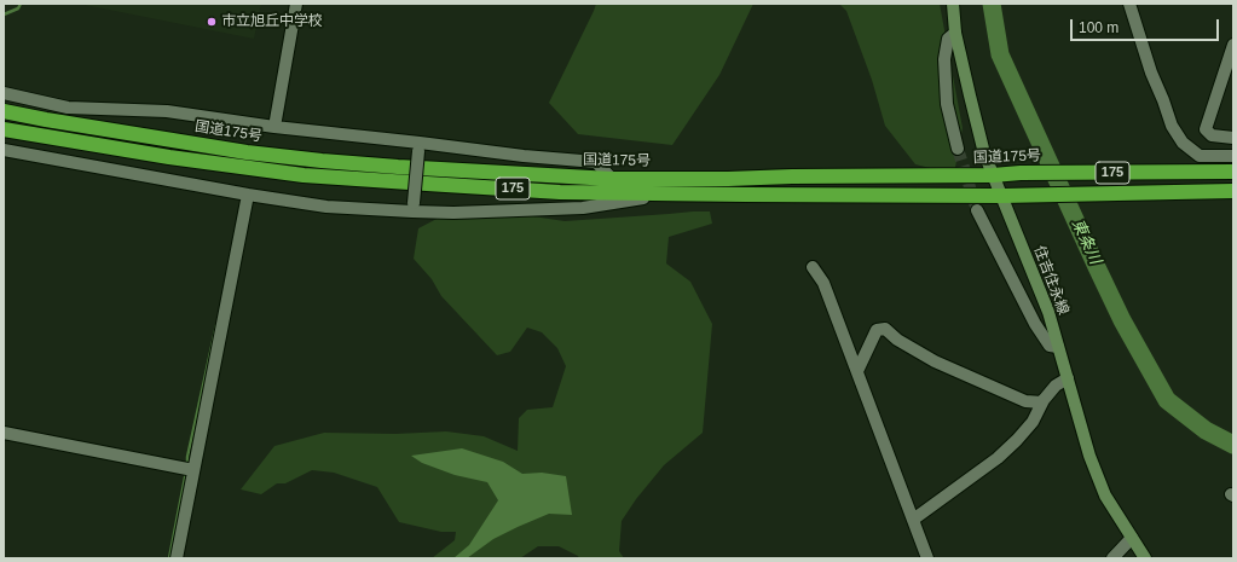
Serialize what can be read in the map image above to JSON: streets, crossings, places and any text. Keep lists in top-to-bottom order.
{
  "streets": {
    "highway": ["国道175号", "175"],
    "main road": ["住吉住永線"]
  },
  "crossings": [
    ["国道175号", "住吉住永線"],
    ["175", "住吉住永線"]
  ],
  "water": ["東条川"],
  "places": ["市立旭丘中学校"],
  "scale_bar": "100 m"
}
